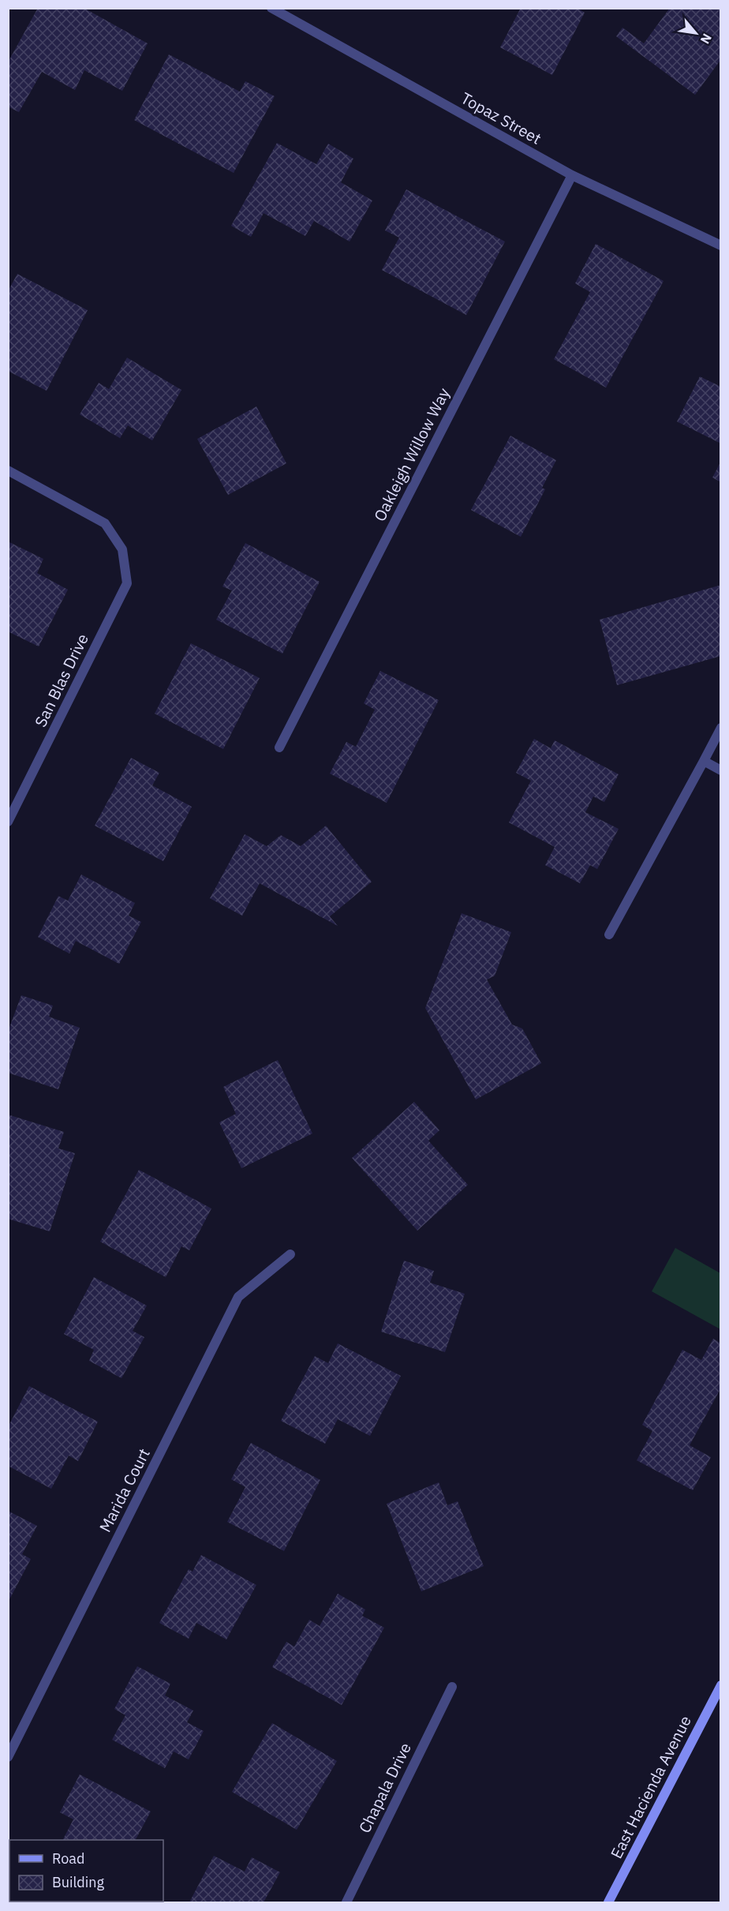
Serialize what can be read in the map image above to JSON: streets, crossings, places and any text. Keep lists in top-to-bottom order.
{
  "streets": {
    "main road": ["East Hacienda Avenue"],
    "street": [
      "Topaz Street",
      "Oakleigh Willow Way",
      "San Blas Drive",
      "Marida Court",
      "Chapala Drive"
    ]
  },
  "crossings": [
    ["Topaz Street", "Oakleigh Willow Way"]
  ],
  "legend": ["Road", "Building"],
  "north": "bottom right"
}
